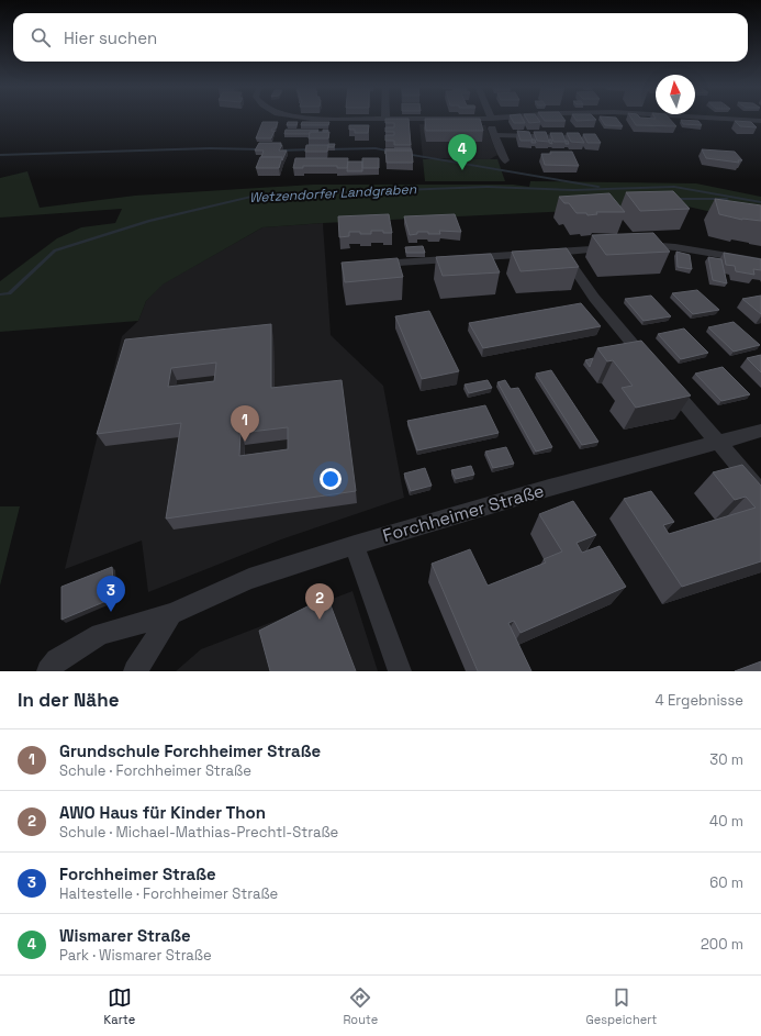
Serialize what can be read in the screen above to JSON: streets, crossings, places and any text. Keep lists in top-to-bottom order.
{
  "streets": {
    "street": ["Forchheimer Straße"]
  },
  "water": ["Wetzendorfer Landgraben"],
  "north": "top",
  "page": {
    "search": "Hier suchen",
    "pins": [
      "4",
      "1",
      "3",
      "2"
    ],
    "heading": ["In der Nähe", "4 Ergebnisse"],
    "list": [
      {
        "mark": "1",
        "name": "Grundschule Forchheimer Straße",
        "note": "Schule · Forchheimer Straße",
        "value": "30 m"
      },
      {
        "mark": "2",
        "name": "AWO Haus für Kinder Thon",
        "note": "Schule · Michael-Mathias-Prechtl-Straße",
        "value": "40 m"
      },
      {
        "mark": "3",
        "name": "Forchheimer Straße",
        "note": "Haltestelle · Forchheimer Straße",
        "value": "60 m"
      },
      {
        "mark": "4",
        "name": "Wismarer Straße",
        "note": "Park · Wismarer Straße",
        "value": "200 m"
      }
    ],
    "nav": ["Karte", "Route", "Gespeichert"]
  }
}
